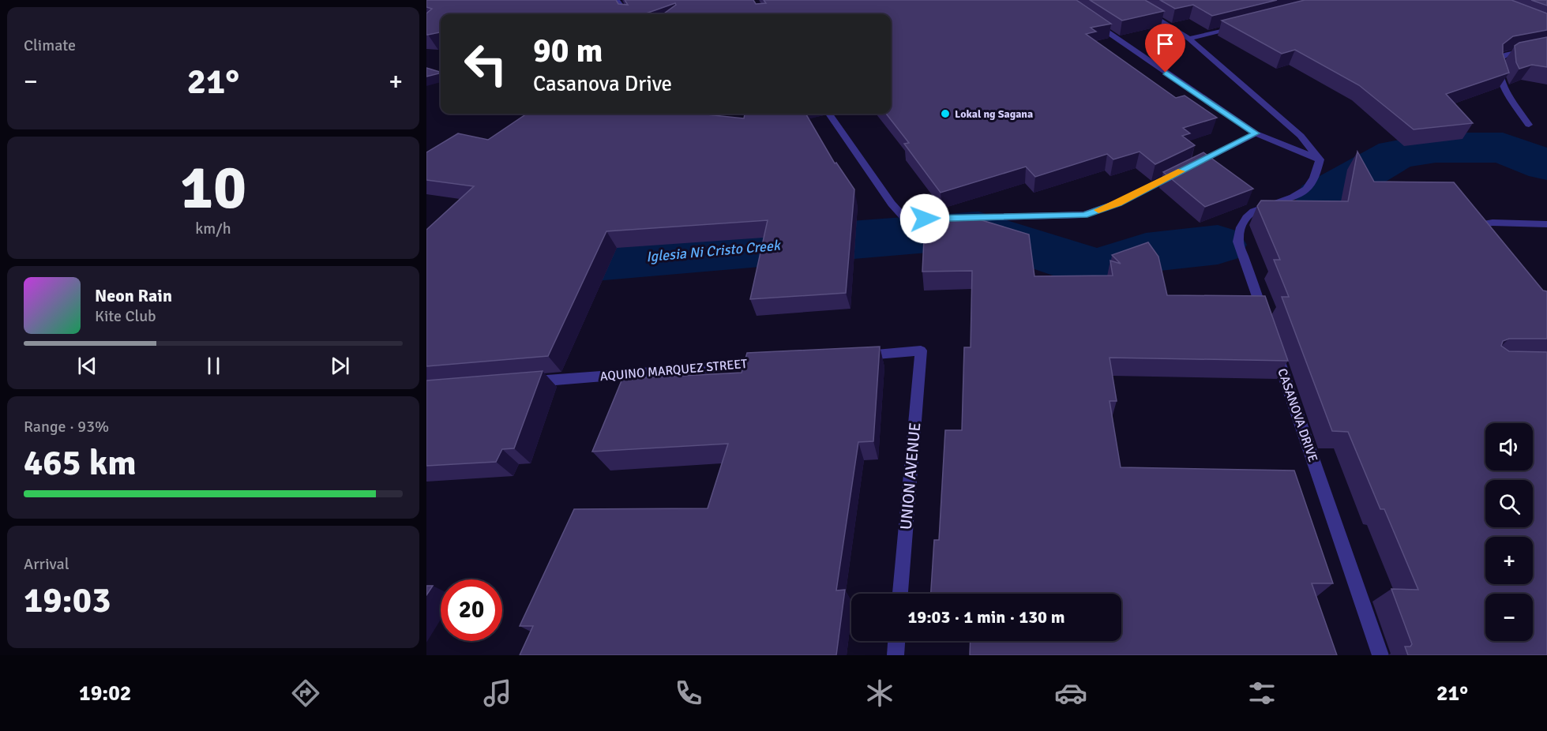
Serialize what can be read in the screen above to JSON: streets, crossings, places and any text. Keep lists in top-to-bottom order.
{
  "streets": {
    "street": ["AQUINO MARQUEZ STREET", "CASANOVA DRIVE", "UNION AVENUE"]
  },
  "water": ["Iglesia Ni Cristo Creek"],
  "places": ["Lokal ng Sagana"],
  "page": {
    "tile": [
      "Climate",
      ["10", "km/h"],
      ["Range · 93%", "465 km"],
      ["Arrival", "19:03"]
    ],
    "turn": ["90 m", "Casanova Drive"],
    "heat": ["−", "21°", "+"],
    "song": ["Neon Rain", "Kite Club"],
    "map_buttons": ["+", "−"],
    "limit": "20",
    "trip": "19:03 · 1 min · 130 m",
    "tabs": ["19:02", "21°"]
  }
}
